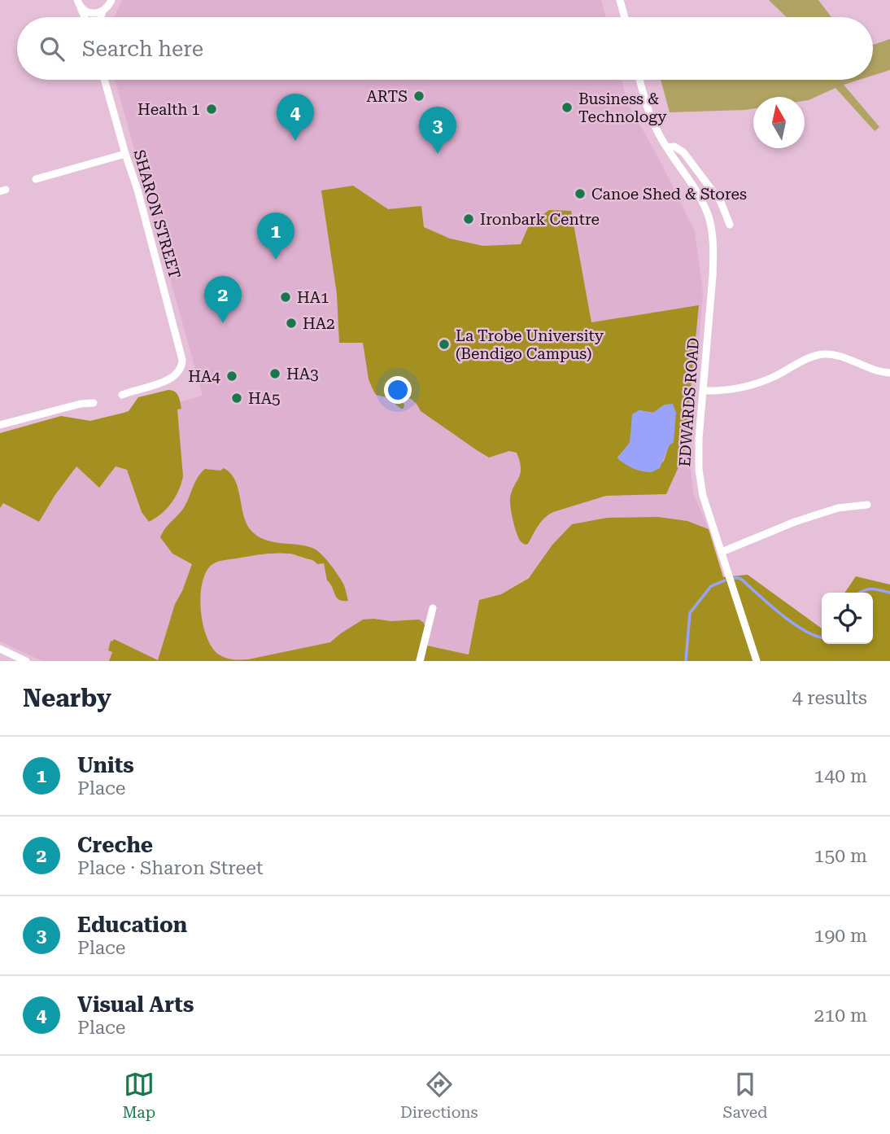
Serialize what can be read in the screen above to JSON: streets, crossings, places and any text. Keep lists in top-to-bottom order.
{
  "streets": {
    "street": ["SHARON STREET", "EDWARDS ROAD"]
  },
  "places": [
    "ARTS",
    "Business & Technology",
    "Health 1",
    "Canoe Shed & Stores",
    "Ironbark Centre",
    "HA1",
    "HA2",
    "La Trobe University (Bendigo Campus)",
    "HA3",
    "HA4",
    "HA5"
  ],
  "north": "top",
  "page": {
    "search": "Search here",
    "pins": [
      "4",
      "3",
      "1",
      "2"
    ],
    "heading": ["Nearby", "4 results"],
    "list": [
      {
        "mark": "1",
        "name": "Units",
        "note": "Place",
        "value": "140 m"
      },
      {
        "mark": "2",
        "name": "Creche",
        "note": "Place · Sharon Street",
        "value": "150 m"
      },
      {
        "mark": "3",
        "name": "Education",
        "note": "Place",
        "value": "190 m"
      },
      {
        "mark": "4",
        "name": "Visual Arts",
        "note": "Place",
        "value": "210 m"
      }
    ],
    "nav": ["Map", "Directions", "Saved"]
  }
}
